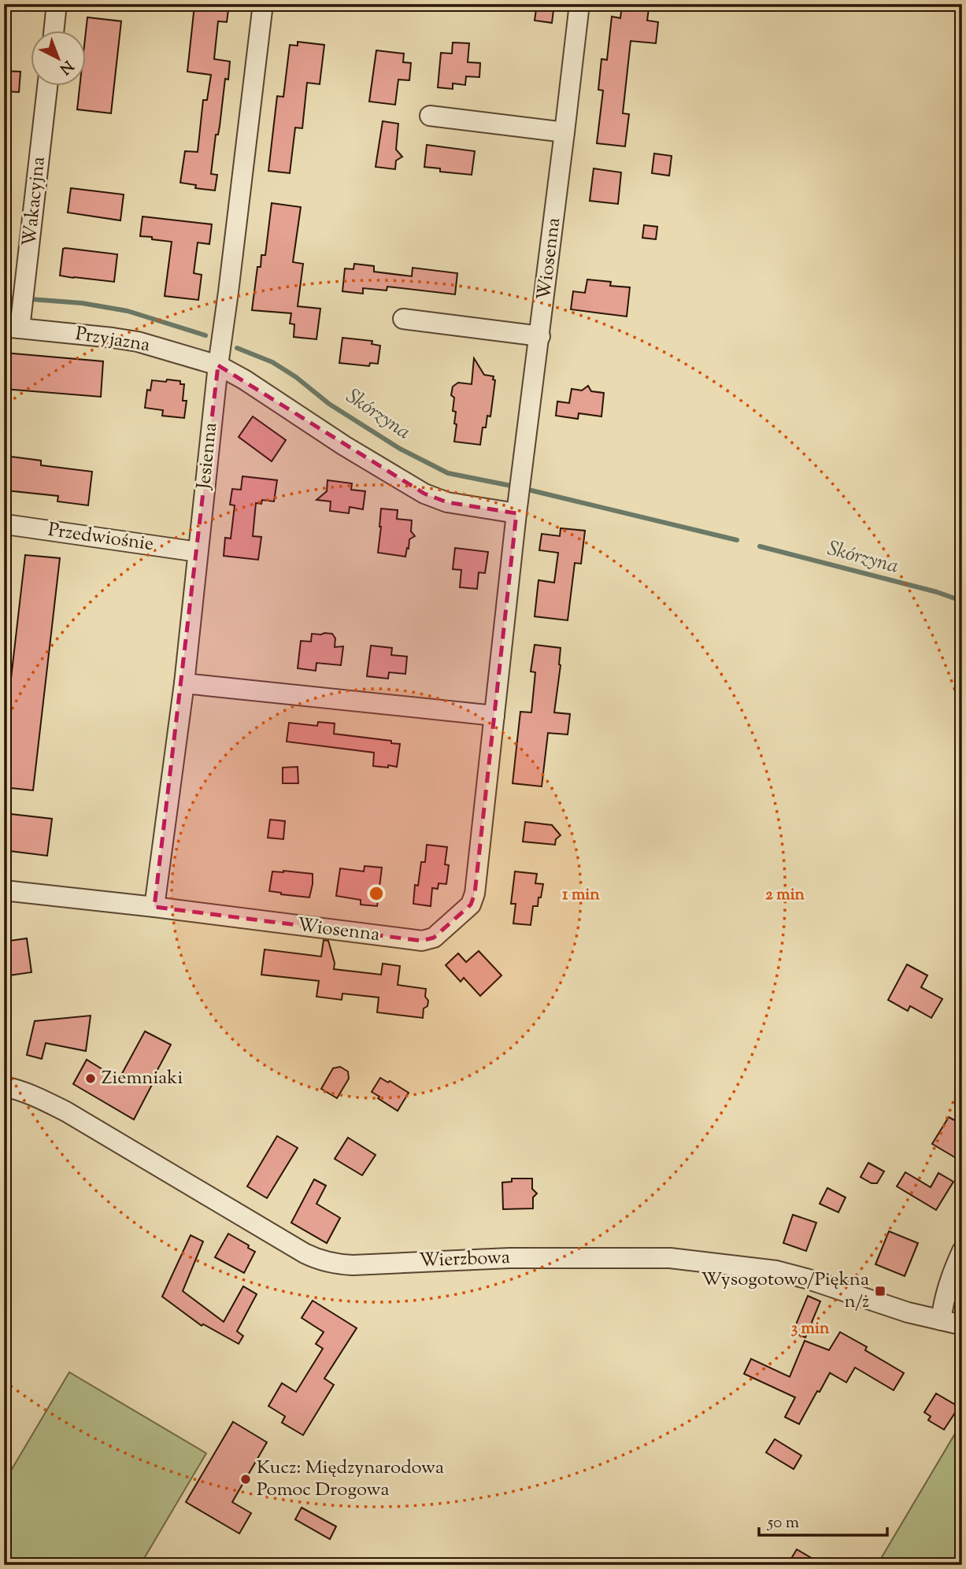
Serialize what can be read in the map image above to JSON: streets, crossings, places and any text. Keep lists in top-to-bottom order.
{
  "streets": {
    "street": [
      "Wakacyjna",
      "Wiosenna",
      "Przyjazna",
      "Jesienna",
      "Przedwiośnie",
      "Wierzbowa"
    ]
  },
  "crossings": [
    ["Wakacyjna", "Przyjazna"],
    ["Wiosenna", "Jesienna"],
    ["Przyjazna", "Jesienna"],
    ["Jesienna", "Przedwiośnie"]
  ],
  "water": ["Skórzyna"],
  "places": {
    "other": ["Ziemniaki", "Kucz: Międzynarodowa Pomoc Drogowa"],
    "transit": ["Wysogotowo/Piękna n/ż"]
  },
  "scale_bar": "50 m",
  "north": "bottom right",
  "rings": ["1 min", "2 min", "3 min"]
}
